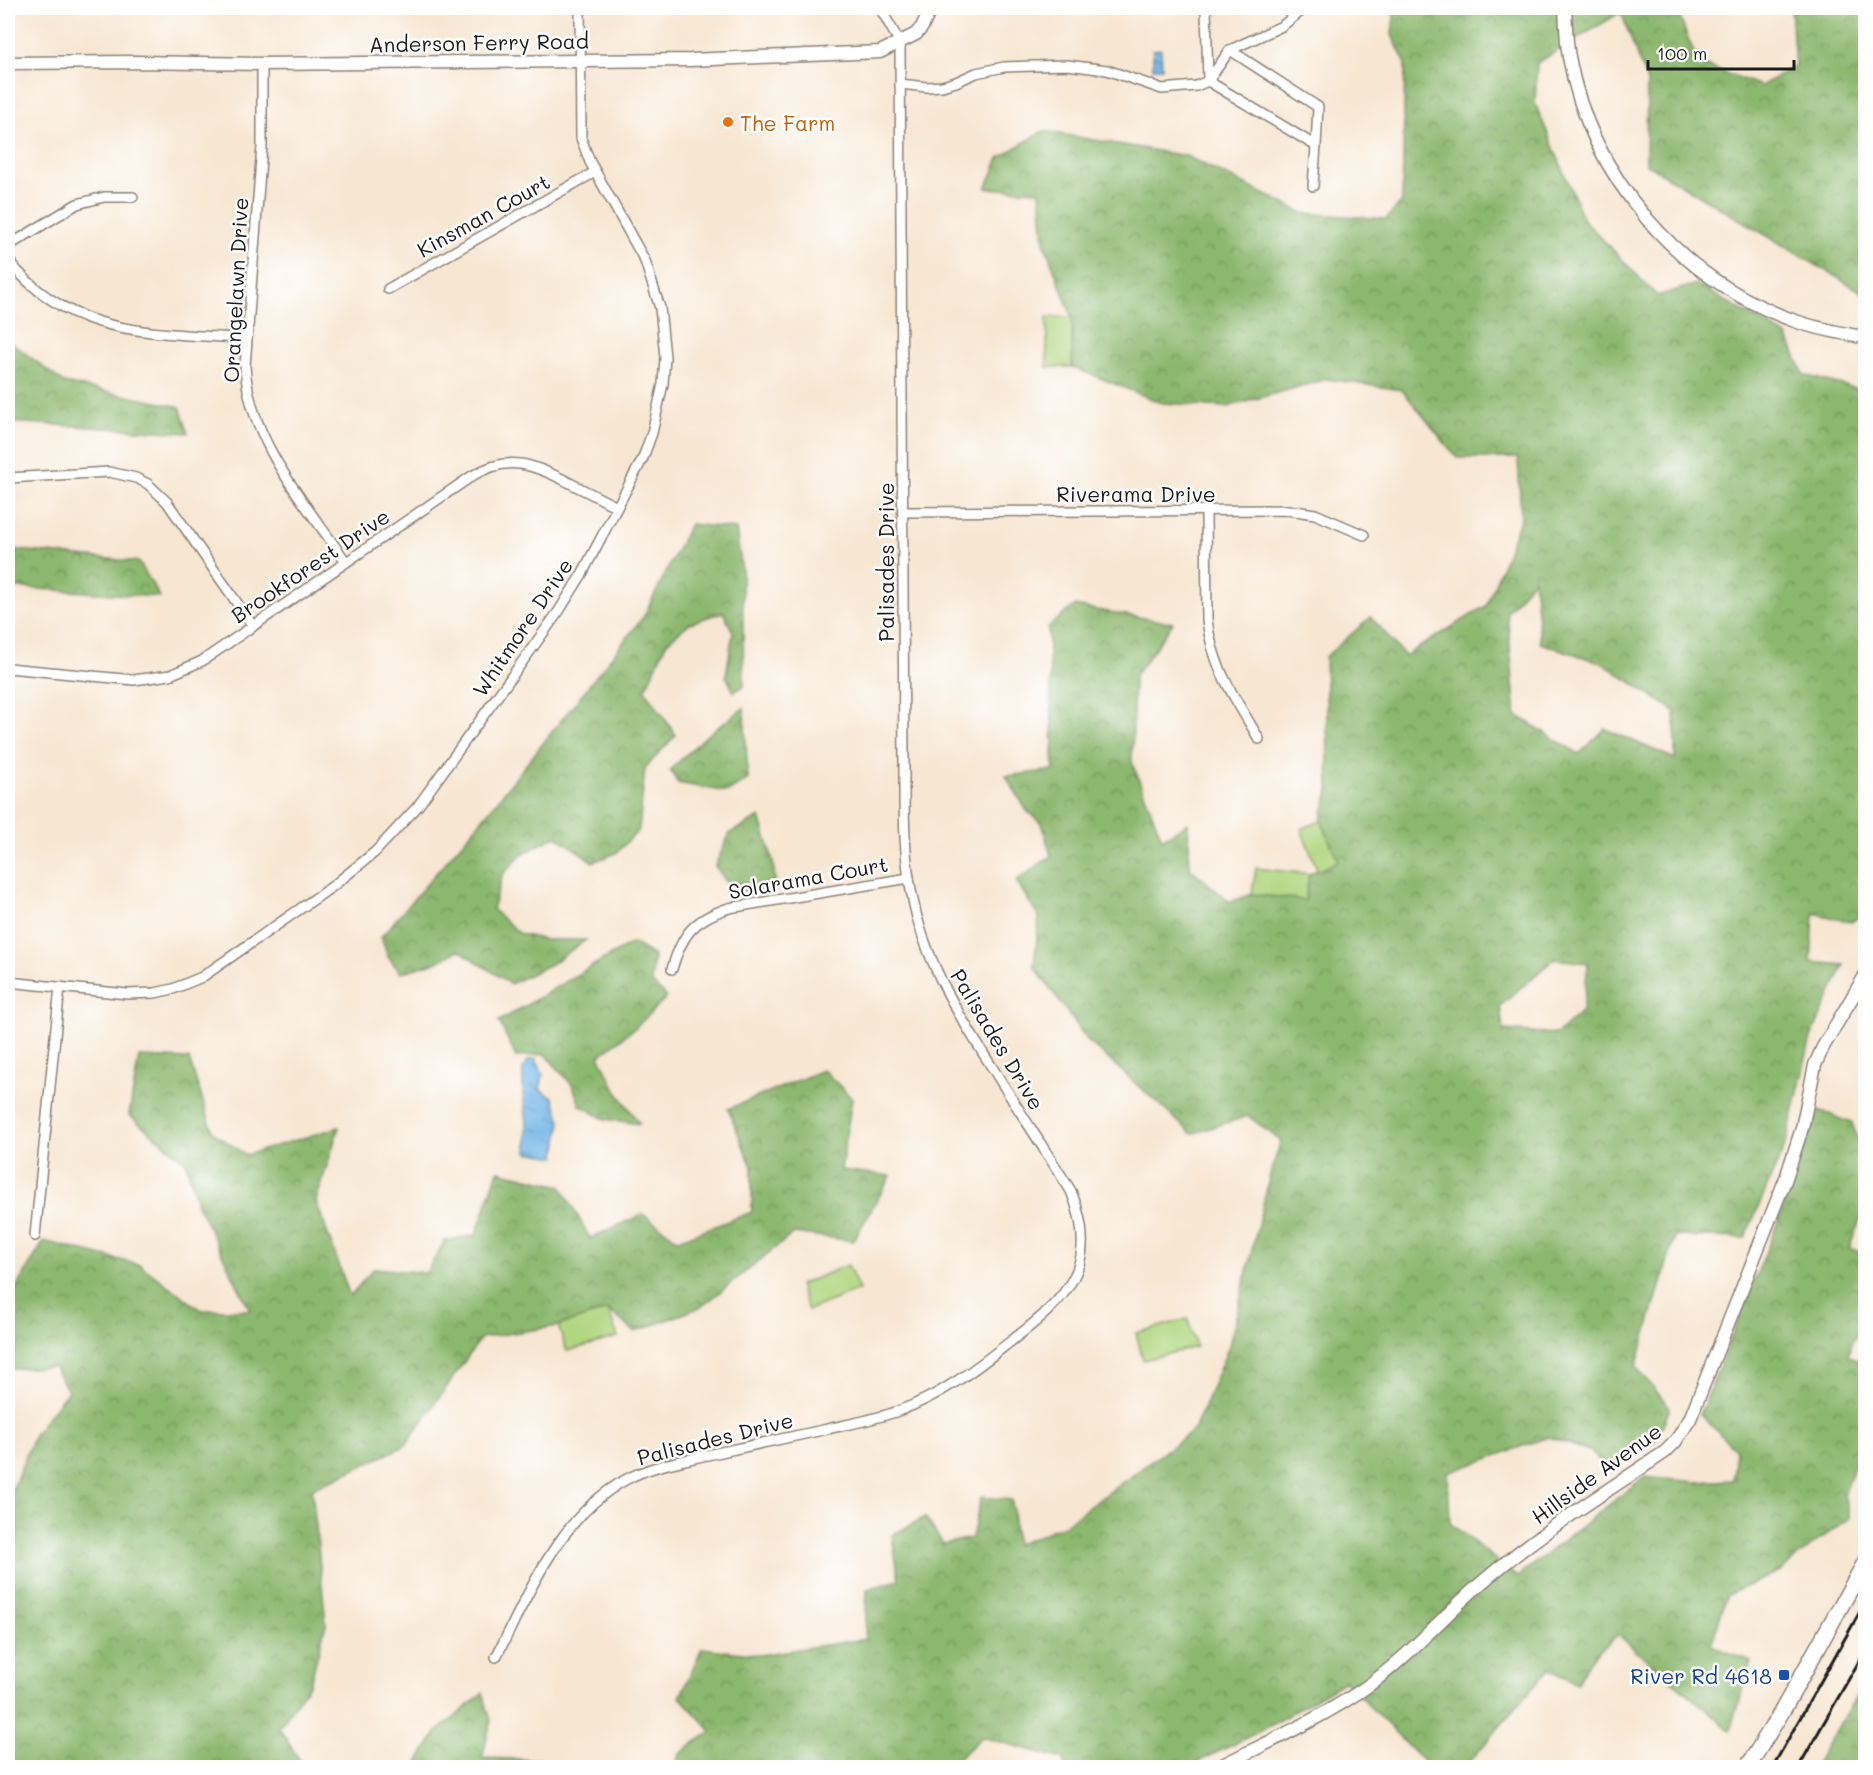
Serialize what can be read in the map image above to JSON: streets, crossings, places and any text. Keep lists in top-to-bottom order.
{
  "streets": {
    "street": [
      "Anderson Ferry Road",
      "Kinsman Court",
      "Orangelawn Drive",
      "Riverama Drive",
      "Palisades Drive",
      "Brookforest Drive",
      "Whitmore Drive",
      "Solarama Court",
      "Hillside Avenue"
    ]
  },
  "crossings": [
    ["Anderson Ferry Road", "Orangelawn Drive"],
    ["Anderson Ferry Road", "Palisades Drive"],
    ["Anderson Ferry Road", "Whitmore Drive"],
    ["Kinsman Court", "Whitmore Drive"],
    ["Orangelawn Drive", "Brookforest Drive"],
    ["Riverama Drive", "Palisades Drive"],
    ["Palisades Drive", "Solarama Court"],
    ["Brookforest Drive", "Whitmore Drive"]
  ],
  "places": {
    "other": ["The Farm"],
    "transit": ["River Rd 4618"]
  },
  "scale_bar": "100 m"
}
